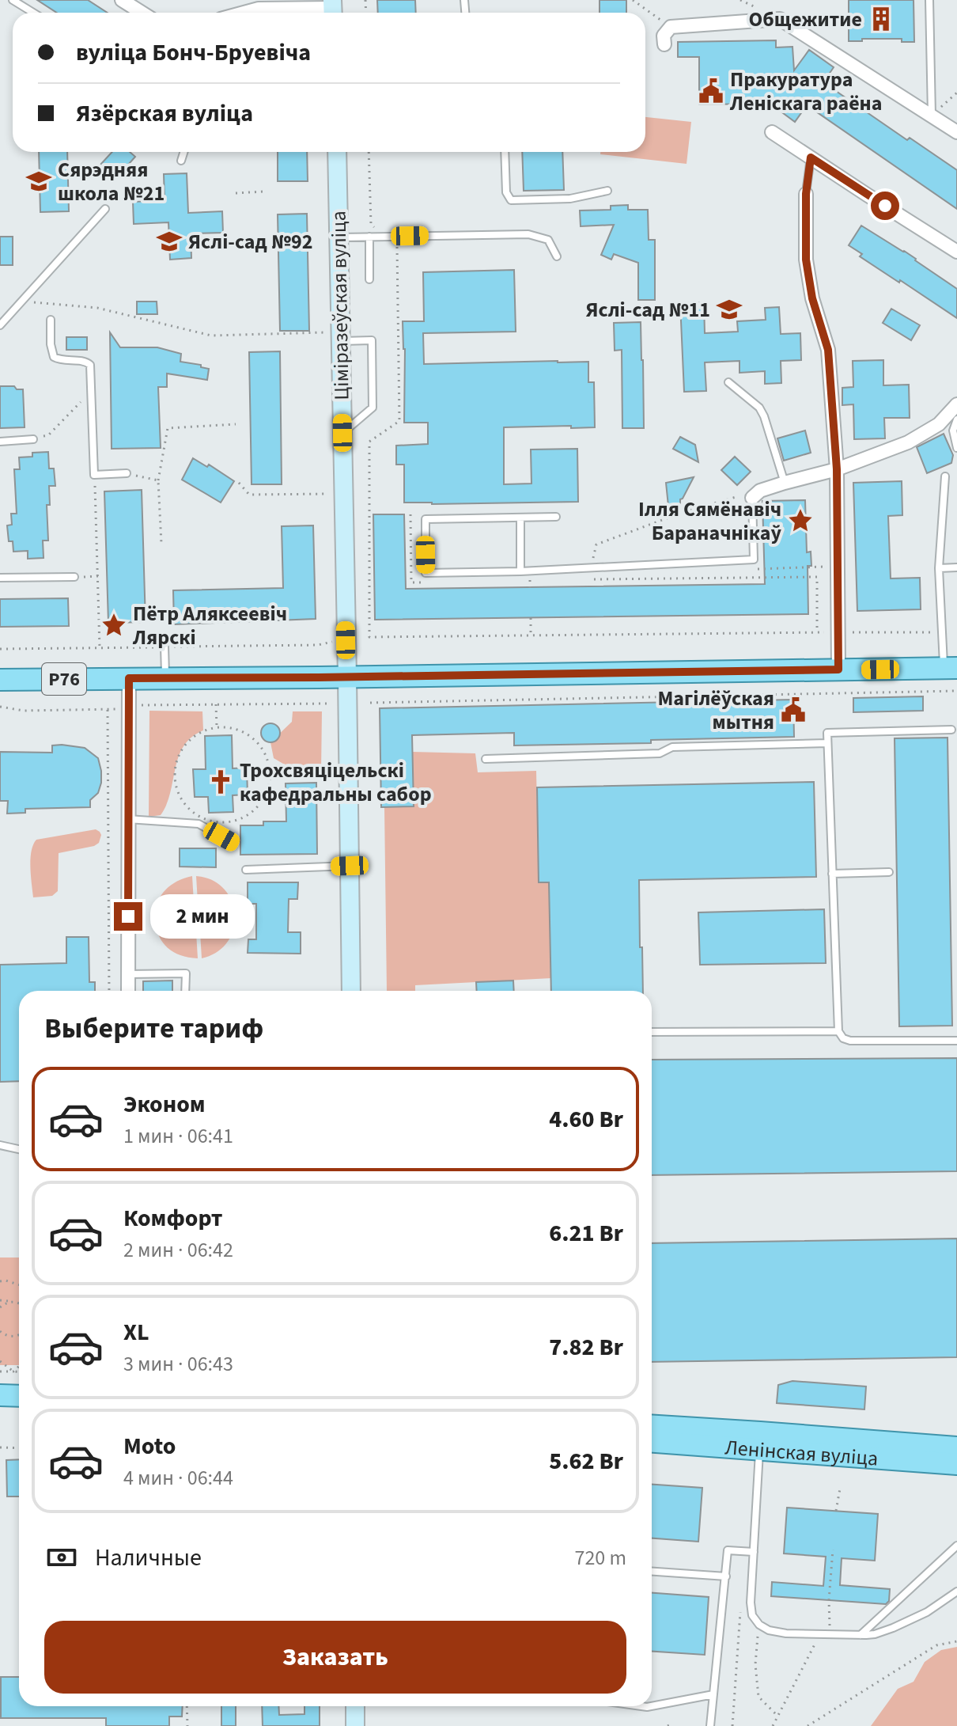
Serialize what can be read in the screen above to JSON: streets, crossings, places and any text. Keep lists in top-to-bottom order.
{
  "streets": {
    "main road": ["Ціміразеўская вуліца", "Р76", "Ленінская вуліца"]
  },
  "crossings": [
    ["Ціміразеўская вуліца", "Р76"]
  ],
  "places": {
    "building": ["Общежитие"],
    "public building": ["Пракуратура Леніскага раёна", "Магілёўская мытня"],
    "school or university": ["Сярэдняя школа №21", "Яслі-сад №92", "Яслі-сад №11"],
    "place": ["Ілля Сямёнавіч Бараначнікаў", "Пётр Аляксеевіч Лярскі"],
    "church": ["Трохсвяціцельскі кафедральны сабор"]
  },
  "page": {
    "banner": ["вуліца Бонч-Бруевіча", "Язёрская вуліца"],
    "bubble": "2 мин",
    "heading": "Выберите тариф",
    "list": [
      {
        "name": "Эконом",
        "note": "1 мин · 06:41",
        "value": "4.60 Br"
      },
      {
        "name": "Комфорт",
        "note": "2 мин · 06:42",
        "value": "6.21 Br"
      },
      {
        "name": "XL",
        "note": "3 мин · 06:43",
        "value": "7.82 Br"
      },
      {
        "name": "Moto",
        "note": "4 мин · 06:44",
        "value": "5.62 Br"
      }
    ],
    "pay": ["Наличные", "720 m"],
    "buttons": "Заказать"
  }
}
